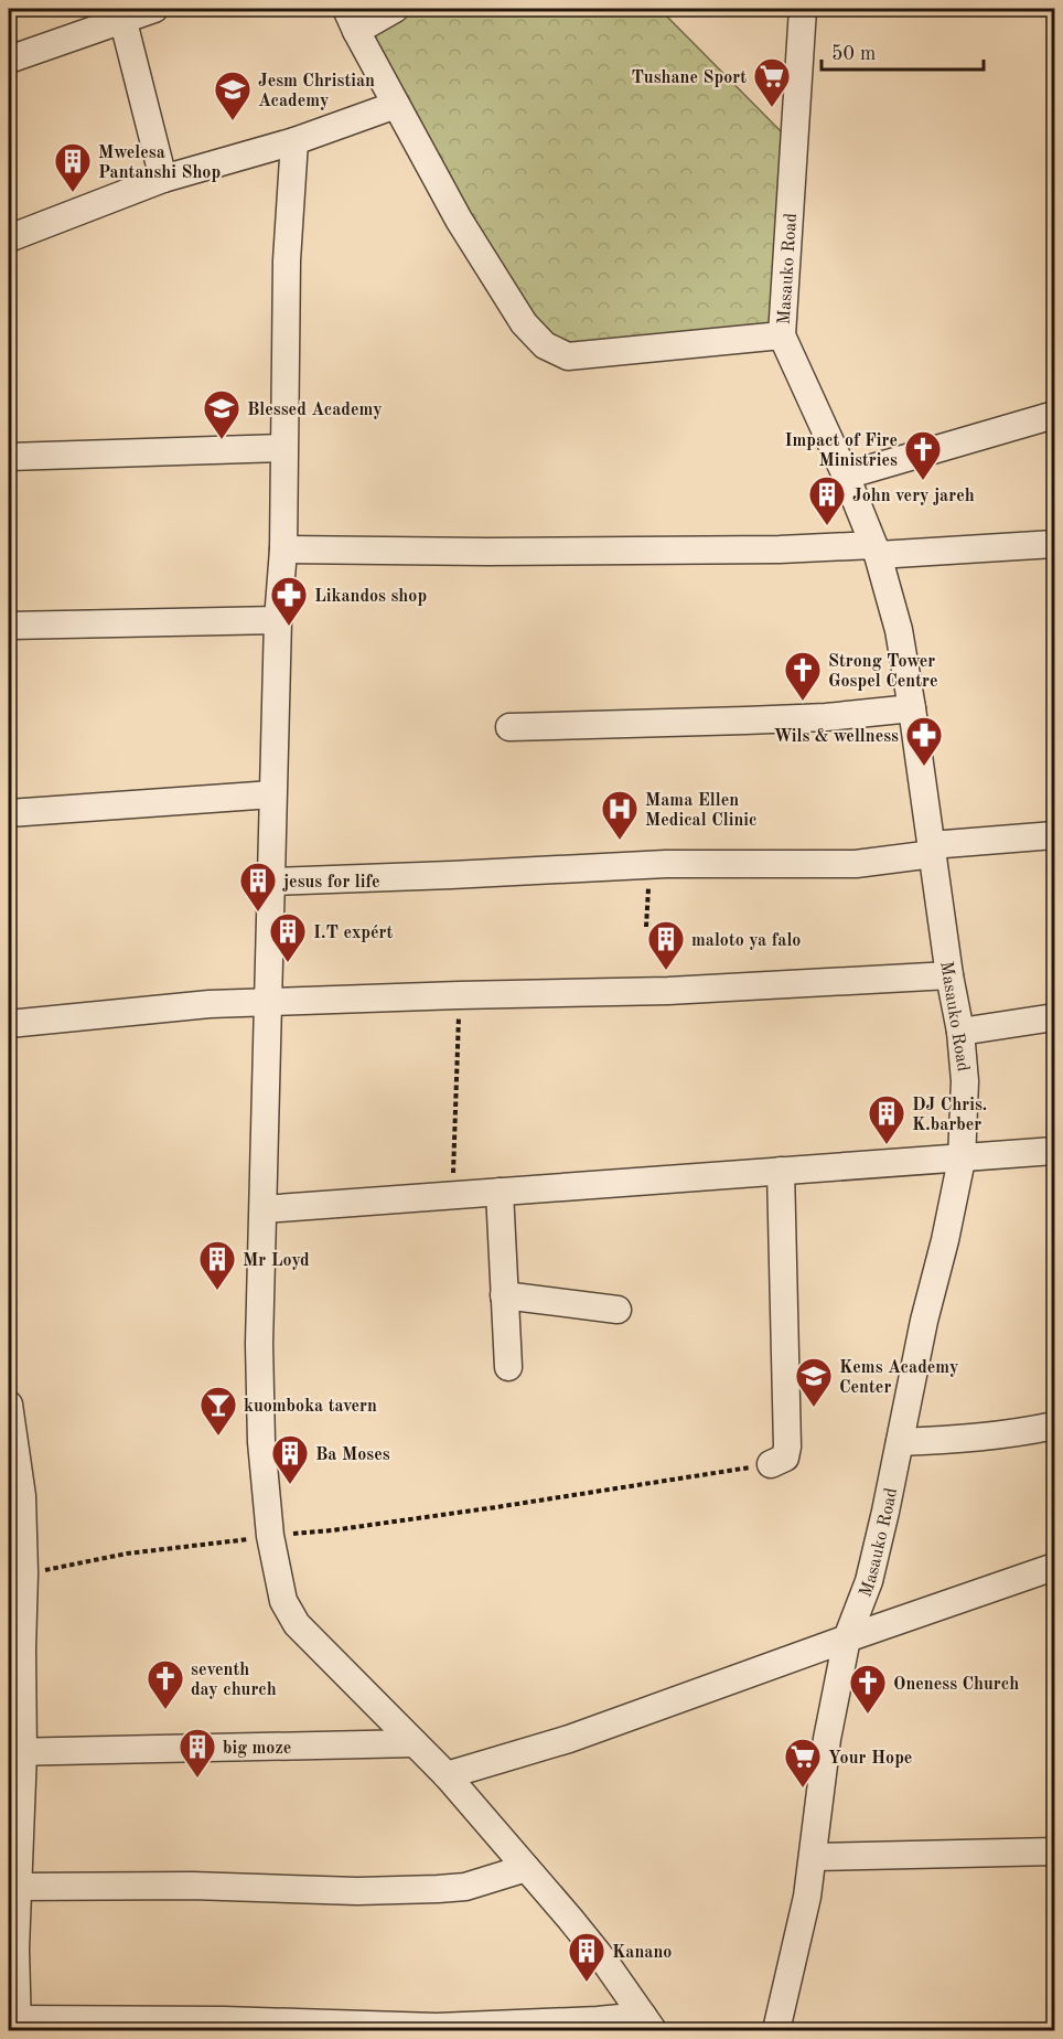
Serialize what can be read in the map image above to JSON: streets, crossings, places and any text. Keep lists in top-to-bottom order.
{
  "streets": {
    "street": ["Masauko Road"]
  },
  "places": {
    "supermarket": ["Tushane Sport", "Your Hope"],
    "school or university": ["Jesm Christian Academy", "Blessed Academy", "Kems Academy Center"],
    "building": [
      "Mwelesa Pantanshi Shop",
      "John very jareh",
      "jesus for life",
      "I.T expért",
      "maloto ya falo",
      "DJ Chris. K.barber",
      "Mr Loyd",
      "Ba Moses",
      "big moze",
      "Kanano"
    ],
    "church": [
      "Impact of Fire Ministries",
      "Strong Tower Gospel Centre",
      "seventh day church",
      "Oneness Church"
    ],
    "pharmacy": ["Likandos shop", "Wils & wellness"],
    "hospital": ["Mama Ellen Medical Clinic"],
    "bar": ["kuomboka tavern"]
  },
  "scale_bar": "50 m"
}
